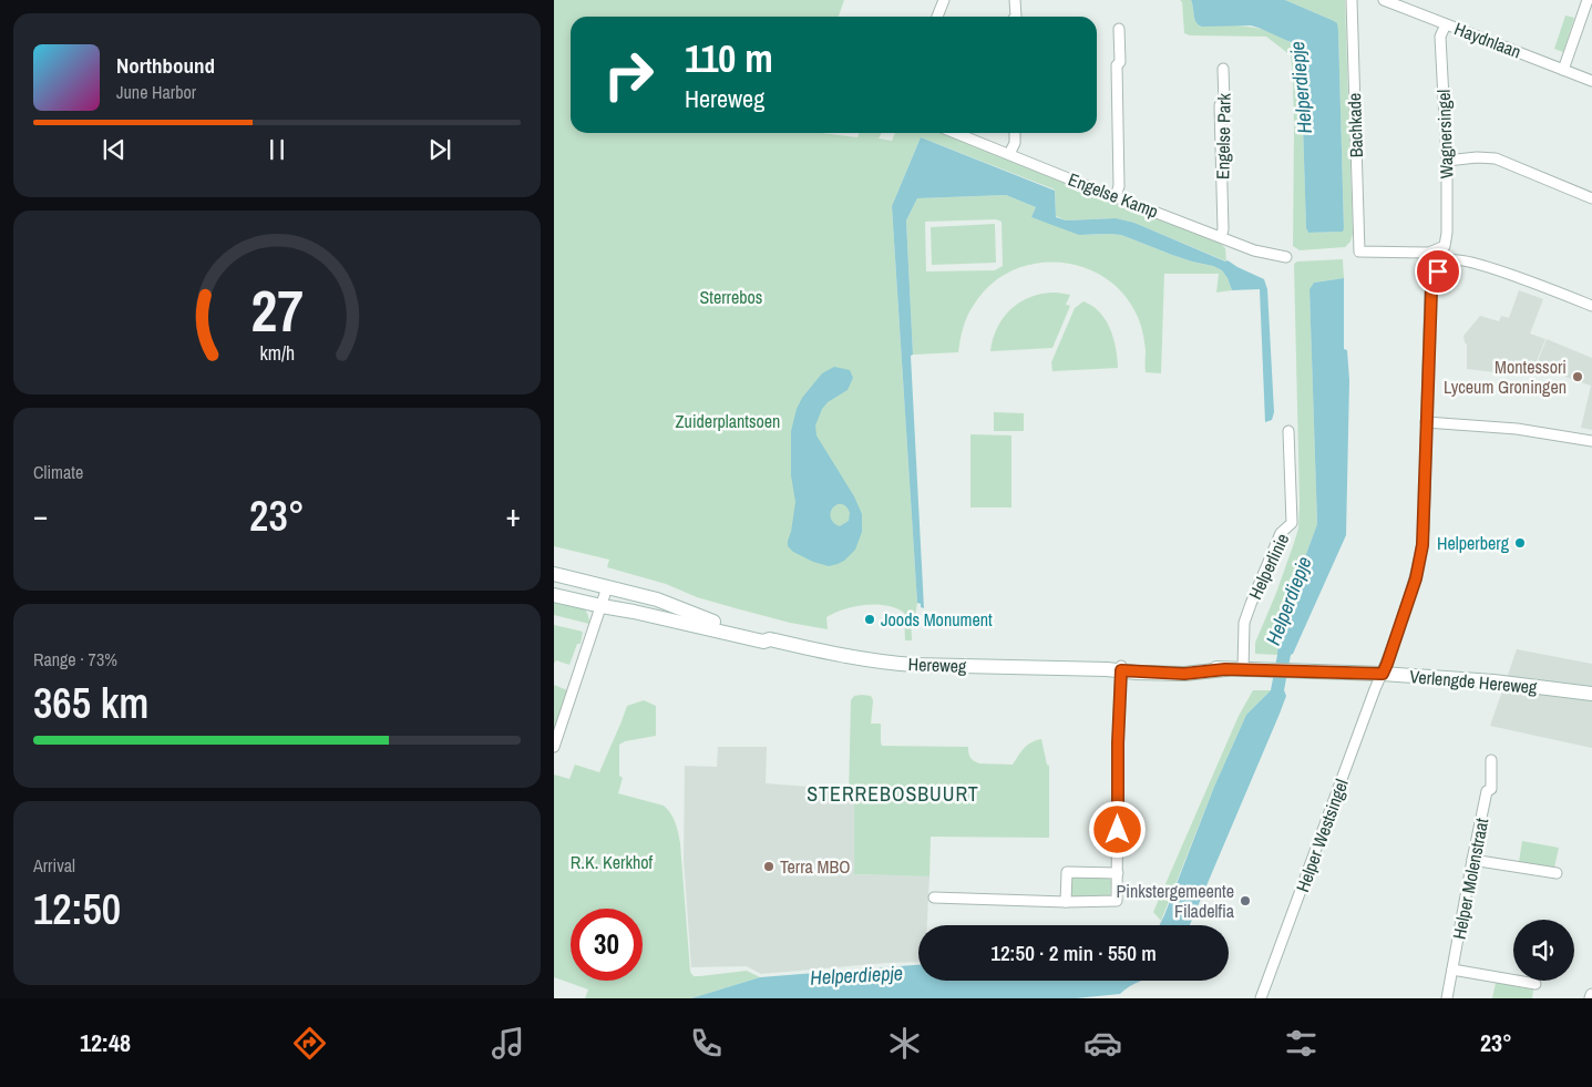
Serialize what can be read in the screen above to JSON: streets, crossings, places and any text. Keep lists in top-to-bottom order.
{
  "streets": {
    "main road": ["Hereweg", "Verlengde Hereweg"],
    "street": [
      "Haydnlaan",
      "Bachkade",
      "Wagnersingel",
      "Engelse Park",
      "Engelse Kamp",
      "Helperlinie",
      "Helper Westsingel",
      "Helper Molenstraat"
    ]
  },
  "crossings": [
    ["Haydnlaan", "Wagnersingel"],
    ["Bachkade", "Wagnersingel"],
    ["Engelse Park", "Engelse Kamp"],
    ["Helperlinie", "Hereweg"],
    ["Hereweg", "Verlengde Hereweg"],
    ["Verlengde Hereweg", "Helper Westsingel"]
  ],
  "districts": ["STERREBOSBUURT"],
  "water": ["Helperdiepje"],
  "parks": ["Sterrebos", "Zuiderplantsoen", "R.K. Kerkhof"],
  "places": [
    "Montessori Lyceum Groningen",
    "Helperberg",
    "Joods Monument",
    "Terra MBO",
    "Pinkstergemeente Filadelfia"
  ],
  "page": {
    "turn": ["110 m", "Hereweg"],
    "song": ["Northbound", "June Harbor"],
    "tile": [
      "Climate",
      ["Range · 73%", "365 km"],
      ["Arrival", "12:50"]
    ],
    "heat": ["−", "23°", "+"],
    "limit": "30",
    "trip": "12:50 · 2 min · 550 m",
    "tabs": ["12:48", "23°"],
    "gauge": ["27", "km/h"]
  }
}
